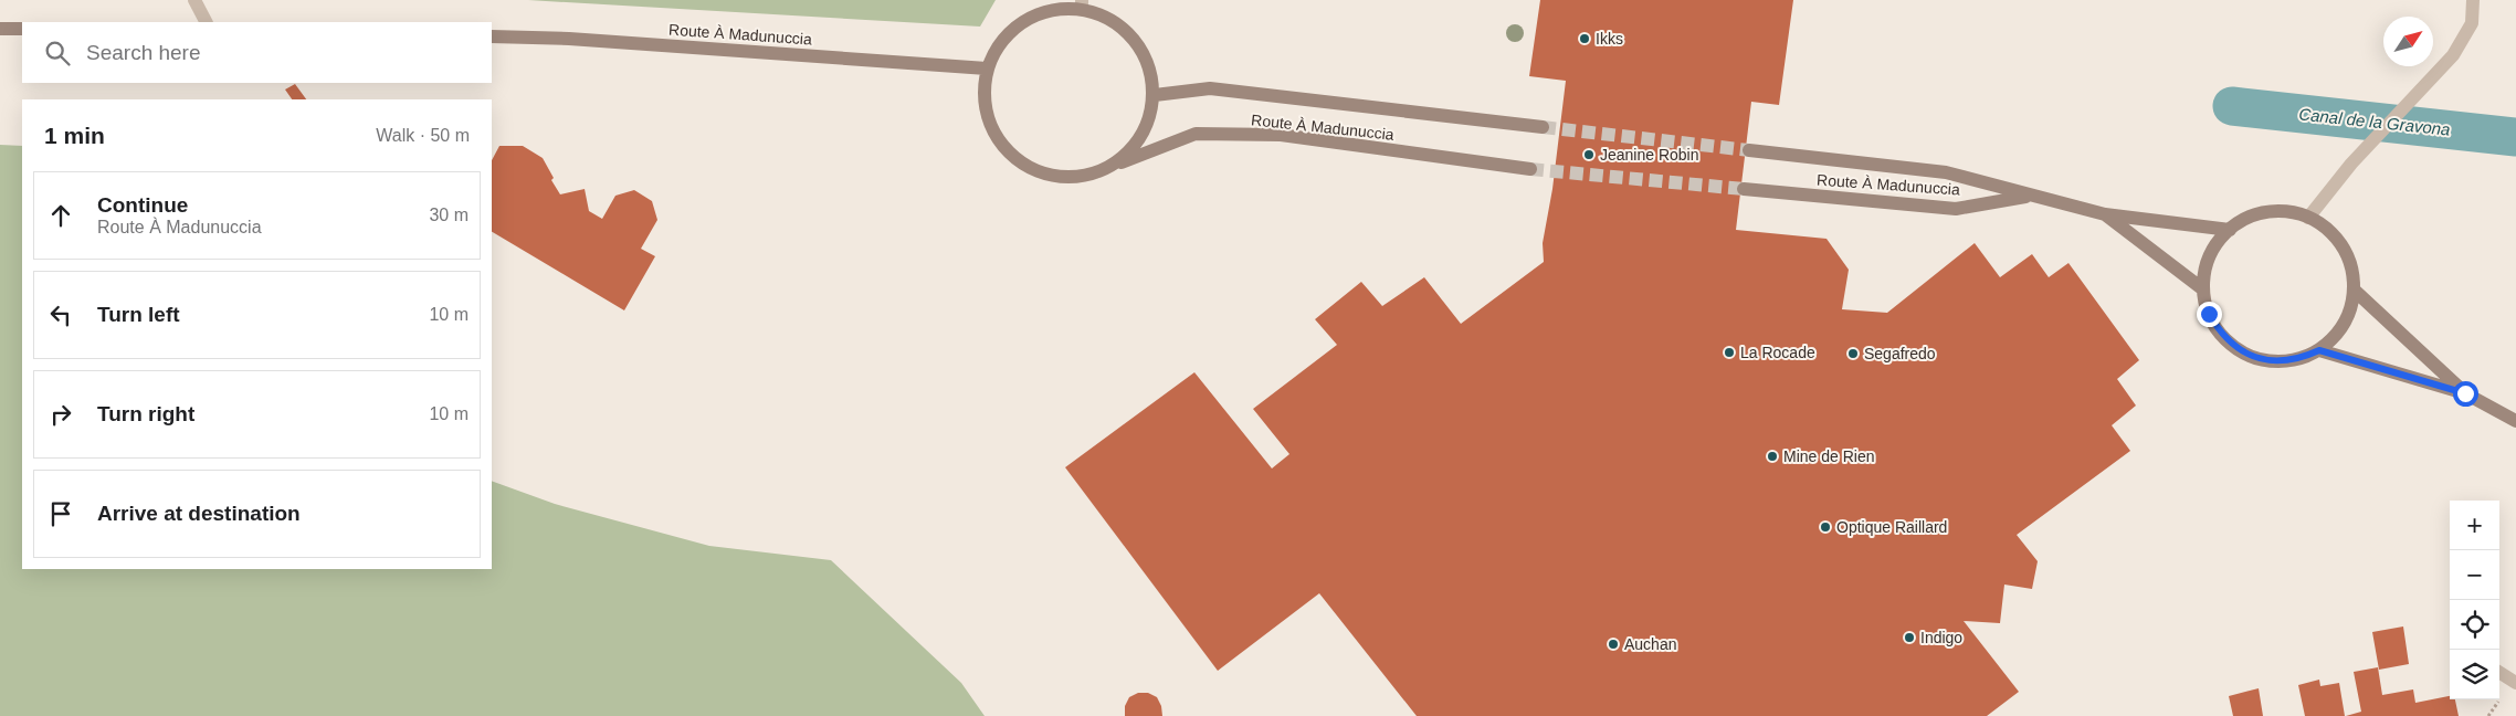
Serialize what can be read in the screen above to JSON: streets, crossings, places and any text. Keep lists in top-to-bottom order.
{
  "streets": {
    "main road": ["Route À Madunuccia"]
  },
  "water": ["Canal de la Gravona"],
  "places": [
    "Ikks",
    "Jeanine Robin",
    "La Rocade",
    "Segafredo",
    "Mine de Rien",
    "Optique Raillard",
    "Indigo",
    "Auchan"
  ],
  "north": "top right",
  "page": {
    "search": "Search here",
    "heading": ["1 min", "Walk · 50 m"],
    "list": [
      ["Continue", "Route À Madunuccia", "30 m"],
      ["Turn left", "10 m"],
      ["Turn right", "10 m"],
      "Arrive at destination"
    ],
    "map_buttons": ["+", "−"]
  }
}
